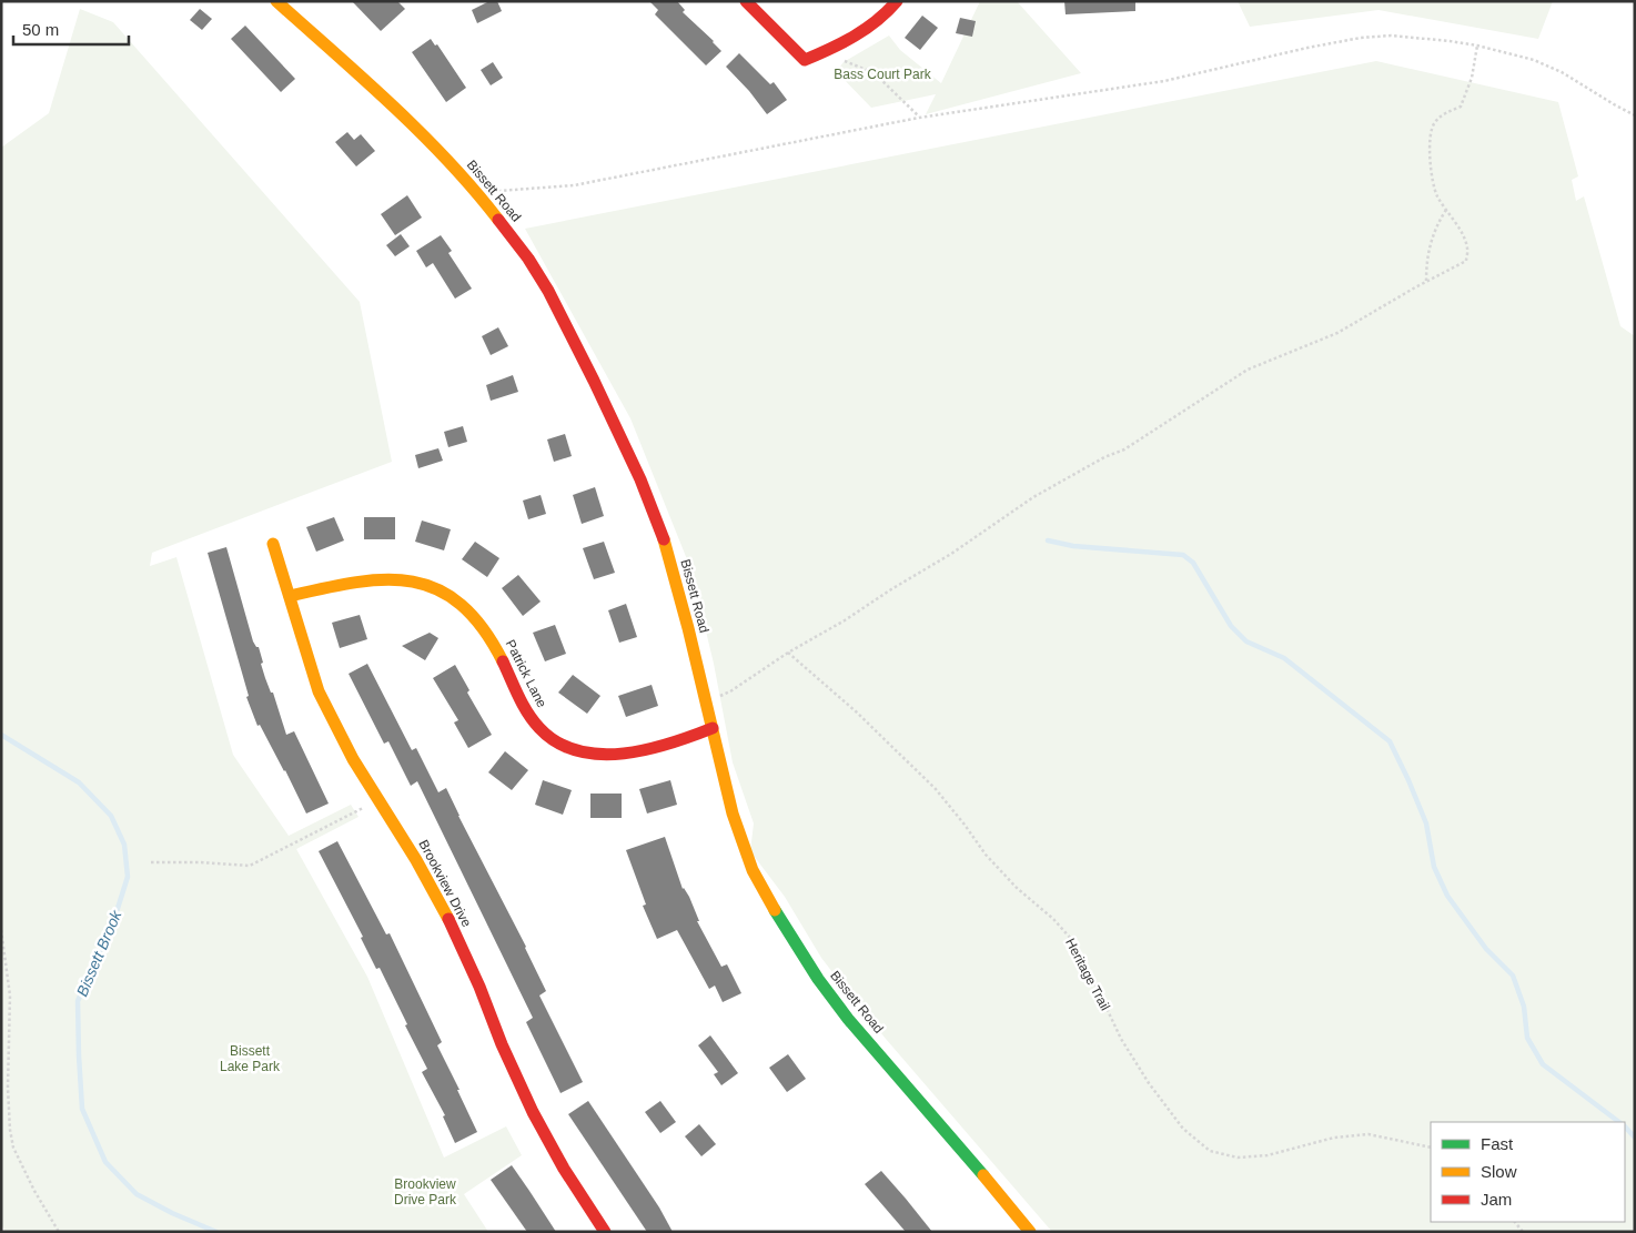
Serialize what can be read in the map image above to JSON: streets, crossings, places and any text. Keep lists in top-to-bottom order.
{
  "streets": {
    "street": ["Bissett Road", "Patrick Lane", "Brookview Drive"],
    "path": ["Heritage Trail"]
  },
  "crossings": [
    ["Bissett Road", "Patrick Lane"],
    ["Patrick Lane", "Brookview Drive"]
  ],
  "water": ["Bissett Brook"],
  "parks": ["Bass Court Park", "Bissett Lake Park", "Brookview Drive Park"],
  "legend": ["Fast", "Slow", "Jam"],
  "scale_bar": "50 m"
}
